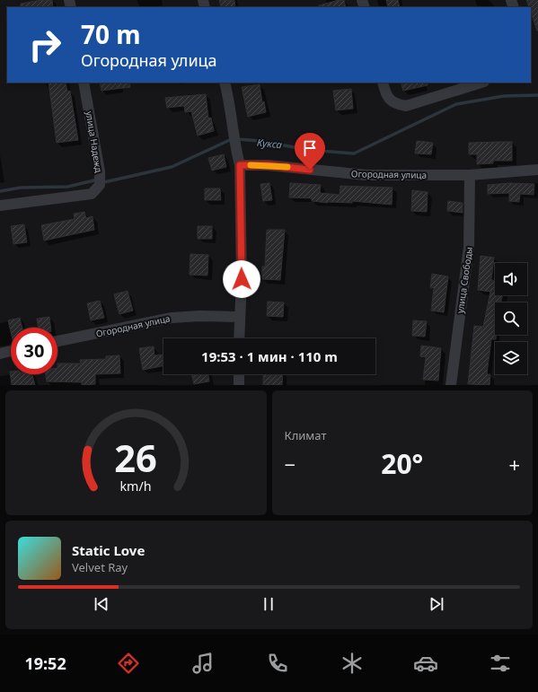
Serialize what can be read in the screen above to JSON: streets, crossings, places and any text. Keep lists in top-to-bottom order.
{
  "streets": {
    "street": ["улица Надежд", "Огородная улица", "улица Свободы"]
  },
  "crossings": [
    ["Огородная улица", "улица Свободы"]
  ],
  "water": ["Кукса"],
  "page": {
    "turn": ["70 m", "Огородная улица"],
    "limit": "30",
    "trip": "19:53 · 1 мин · 110 m",
    "tile": "Климат",
    "heat": ["−", "20°", "+"],
    "song": ["Static Love", "Velvet Ray"],
    "tabs": "19:52",
    "gauge": ["26", "km/h"]
  }
}
